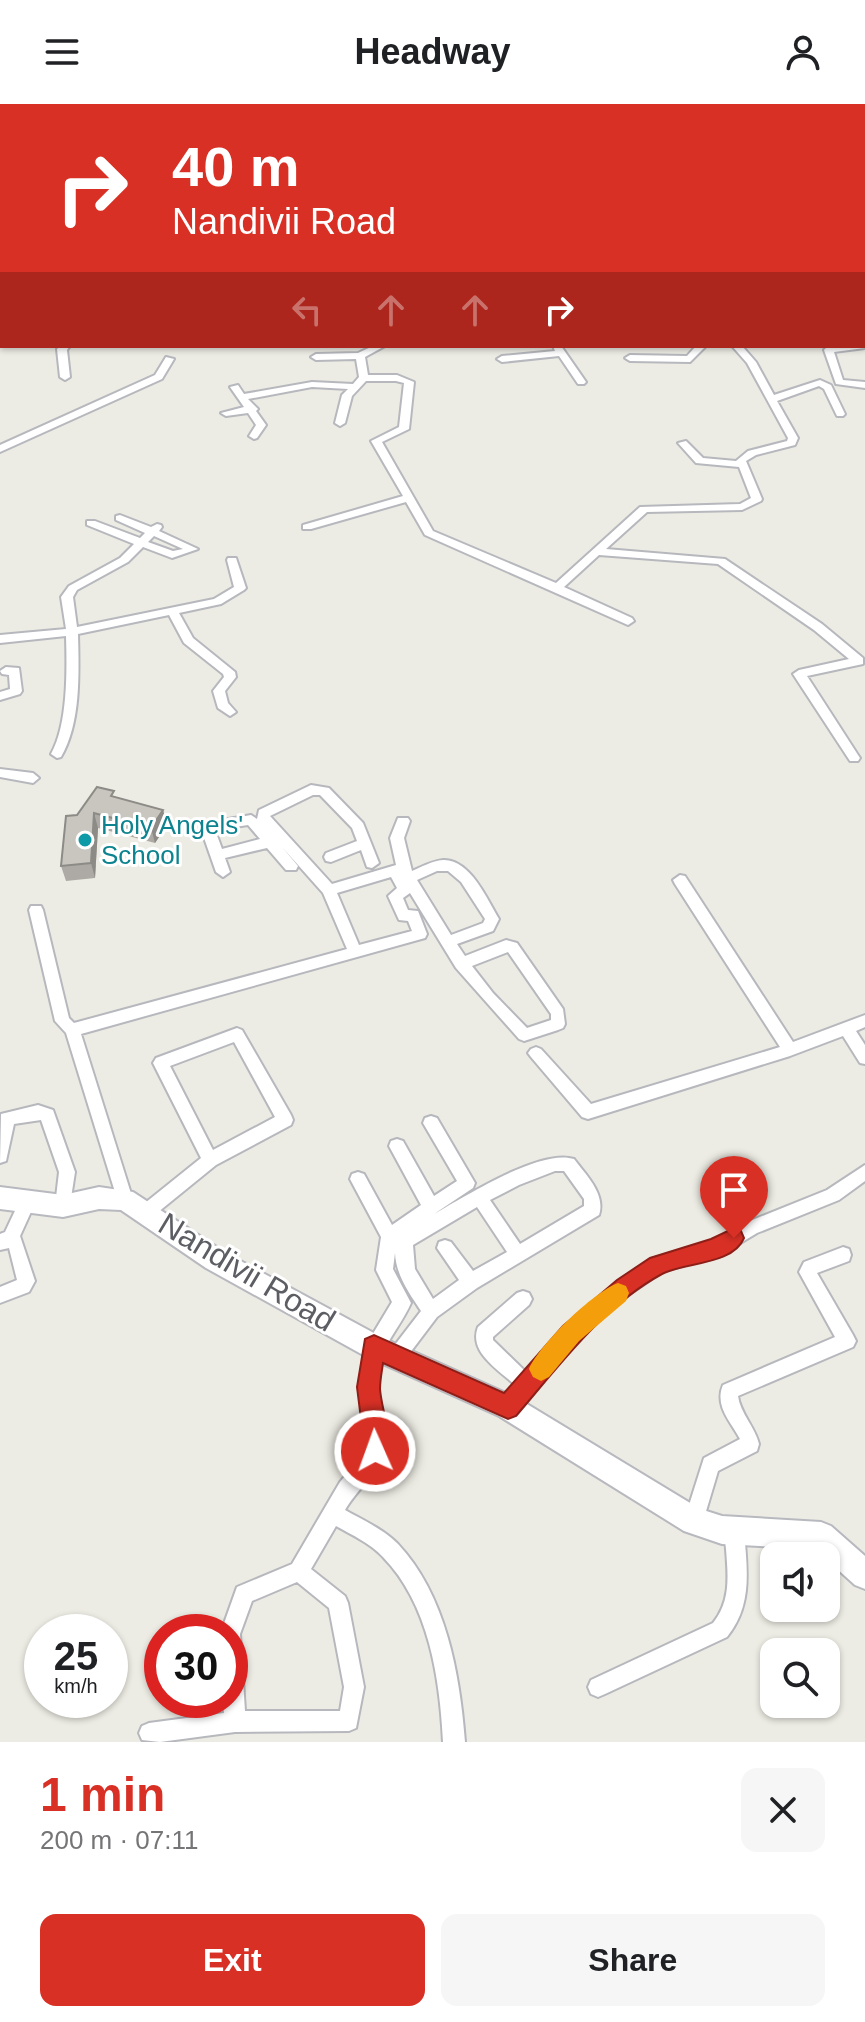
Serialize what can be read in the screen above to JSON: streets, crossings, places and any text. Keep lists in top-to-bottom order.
{
  "streets": {
    "street": ["Nandivii Road"]
  },
  "places": ["Holy Angels' School"],
  "page": {
    "header": "Headway",
    "turn": ["40 m", "Nandivii Road"],
    "speed": "25 km/h",
    "limit": "30",
    "heading": ["1 min", "200 m · 07:11"],
    "buttons": ["Exit", "Share"]
  }
}
